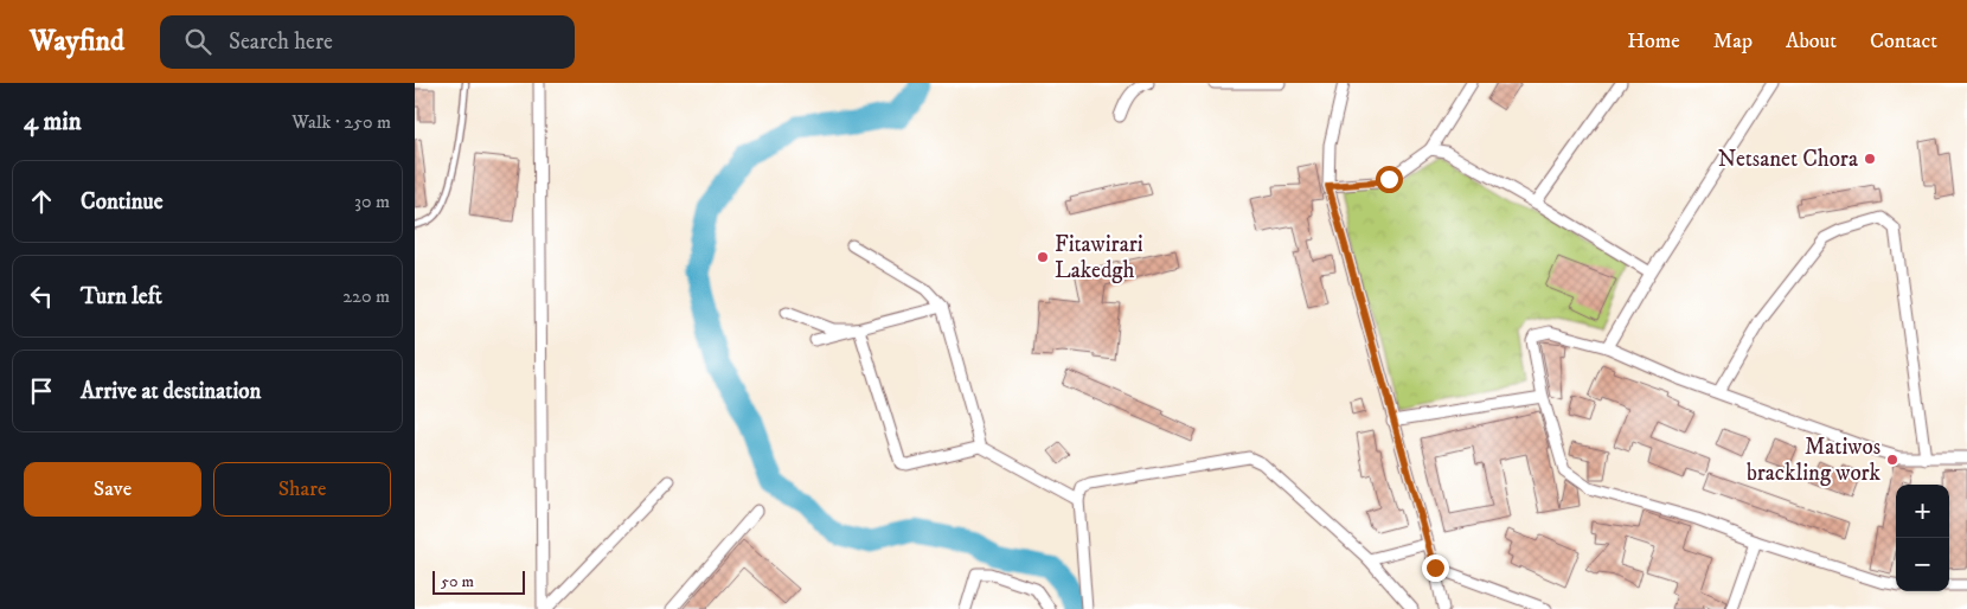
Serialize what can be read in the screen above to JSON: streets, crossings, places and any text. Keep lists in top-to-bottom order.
{
  "places": ["Netsanet Chora", "Fitawirari Lakedgh", "Matiwos brackling work"],
  "scale_bar": "50 m",
  "page": {
    "header": "Wayfind",
    "search": "Search here",
    "nav": [
      "Home",
      "Map",
      "About",
      "Contact"
    ],
    "heading": ["4 min", "Walk · 250 m"],
    "list": [
      ["Continue", "30 m"],
      ["Turn left", "220 m"],
      "Arrive at destination"
    ],
    "buttons": ["Save", "Share"],
    "map_buttons": ["+", "−"],
    "scale": "50 m"
  }
}
